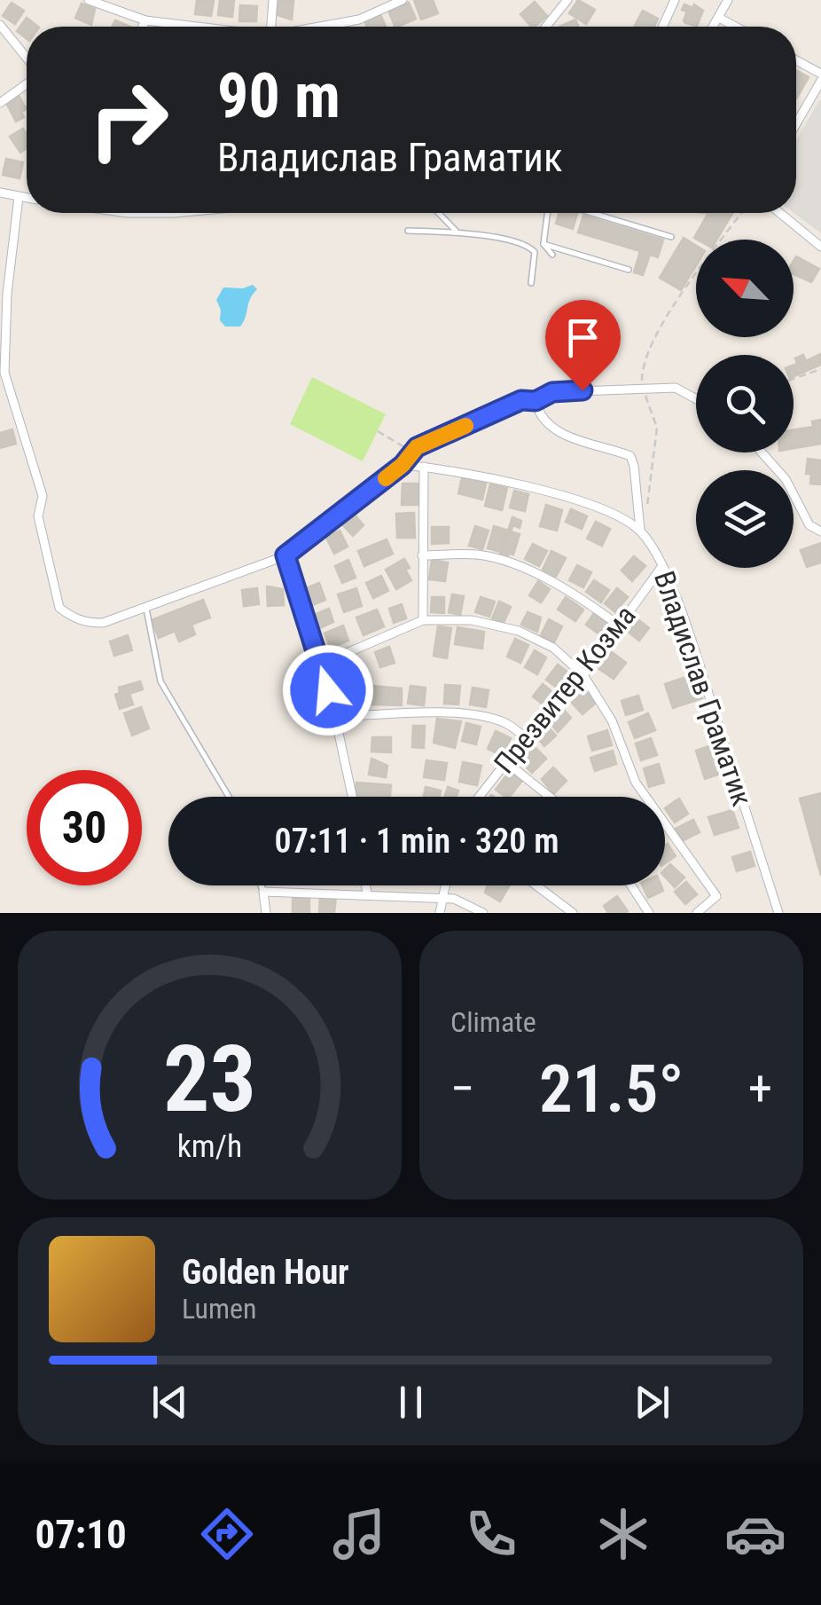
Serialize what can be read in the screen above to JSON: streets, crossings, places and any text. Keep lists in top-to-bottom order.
{
  "streets": {
    "street": ["Владислав Граматик", "Презвитер Козма"]
  },
  "crossings": [
    ["Владислав Граматик", "Презвитер Козма"]
  ],
  "north": "top left",
  "page": {
    "turn": ["90 m", "Владислав Граматик"],
    "limit": "30",
    "trip": "07:11 · 1 min · 320 m",
    "tile": "Climate",
    "heat": ["−", "21.5°", "+"],
    "song": ["Golden Hour", "Lumen"],
    "tabs": "07:10",
    "gauge": ["23", "km/h"]
  }
}
